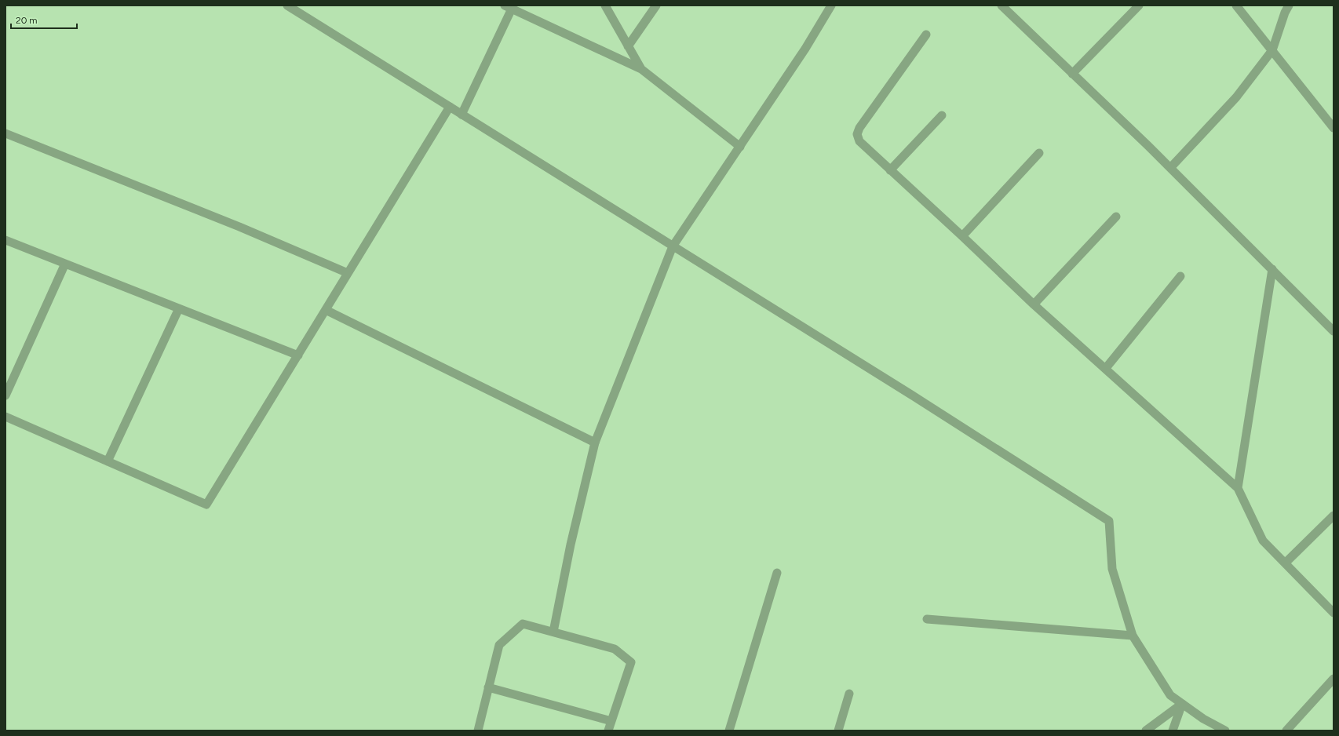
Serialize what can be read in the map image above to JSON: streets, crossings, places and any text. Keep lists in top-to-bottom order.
{
  "scale_bar": "20 m"
}
